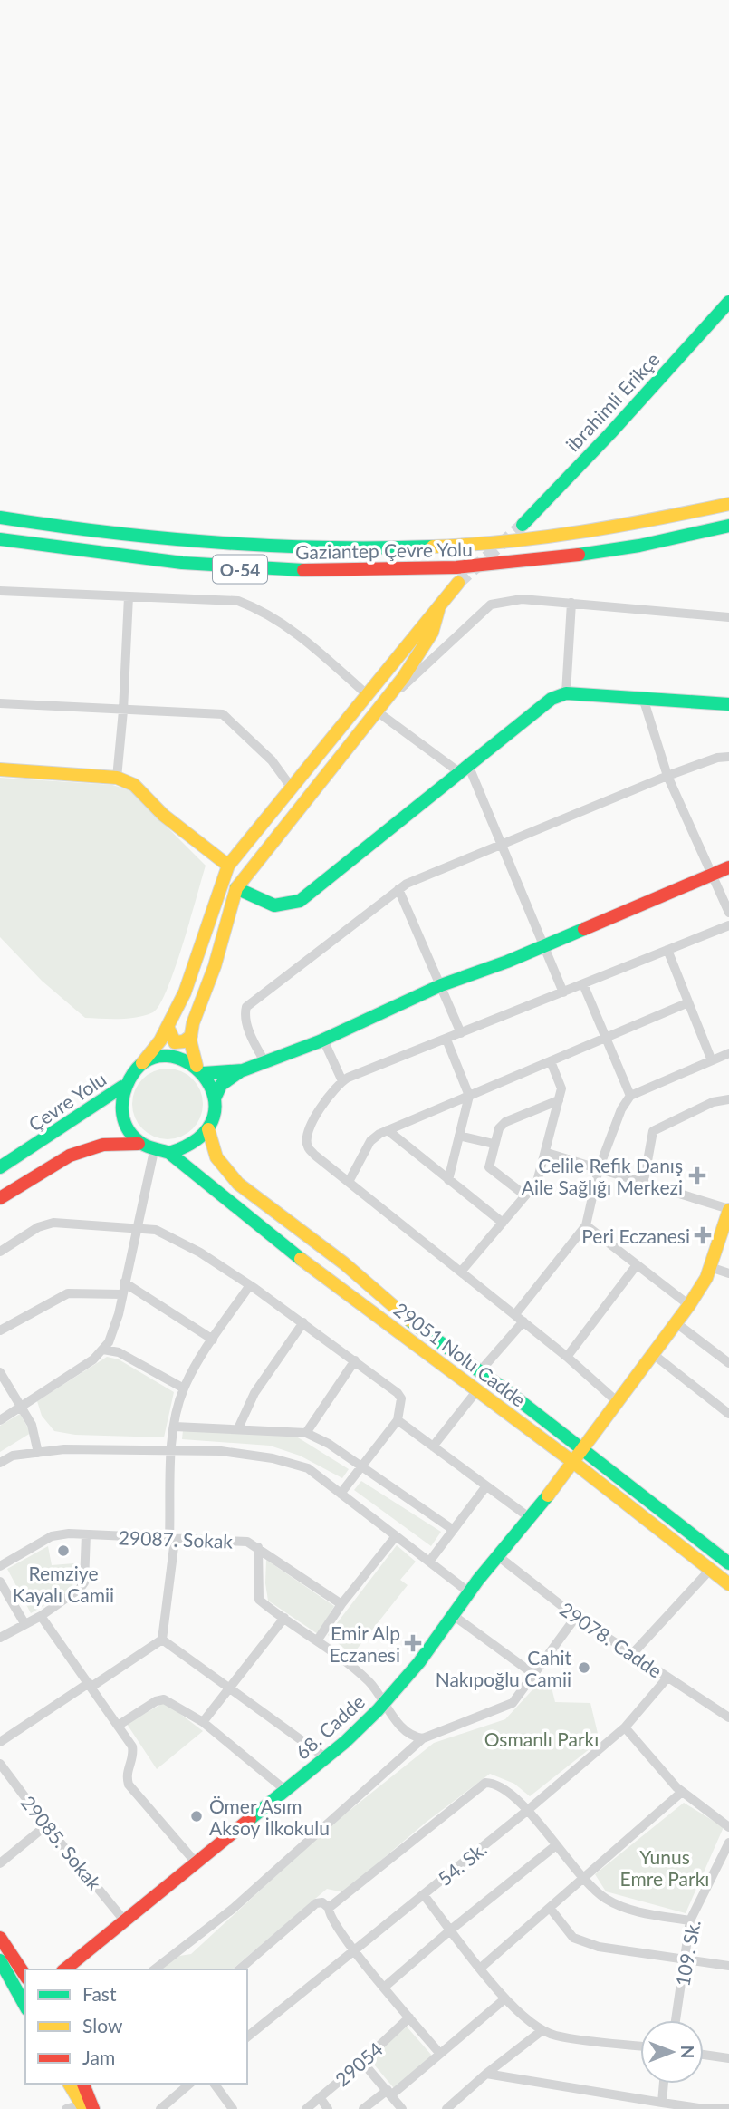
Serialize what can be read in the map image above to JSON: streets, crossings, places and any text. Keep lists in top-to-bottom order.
{
  "streets": {
    "main road": [
      "ibrahimli Erikçe",
      "Gaziantep Çevre Yolu",
      "O-54",
      "Çevre Yolu",
      "29051 Nolu Cadde",
      "68. Cadde"
    ],
    "street": [
      "29087. Sokak",
      "29078. Cadde",
      "29085. Sokak",
      "54. Sk.",
      "109. Sk.",
      "29054"
    ]
  },
  "crossings": [
    ["Çevre Yolu", "29051 Nolu Cadde"],
    ["29051 Nolu Cadde", "68. Cadde"],
    ["29078. Cadde", "68. Cadde"],
    ["29078. Cadde", "54. Sk."],
    ["68. Cadde", "29085. Sokak"]
  ],
  "parks": ["Osmanlı Parkı", "Yunus Emre Parkı"],
  "places": {
    "health": ["Celile Refik Danış Aile Sağlığı Merkezi", "Peri Eczanesi", "Emir Alp Eczanesi"],
    "other": ["Remziye Kayalı Camii", "Cahit Nakıpoğlu Camii", "Ömer Asım Aksoy İlkokulu"]
  },
  "legend": ["Fast", "Slow", "Jam"],
  "north": "right"
}
